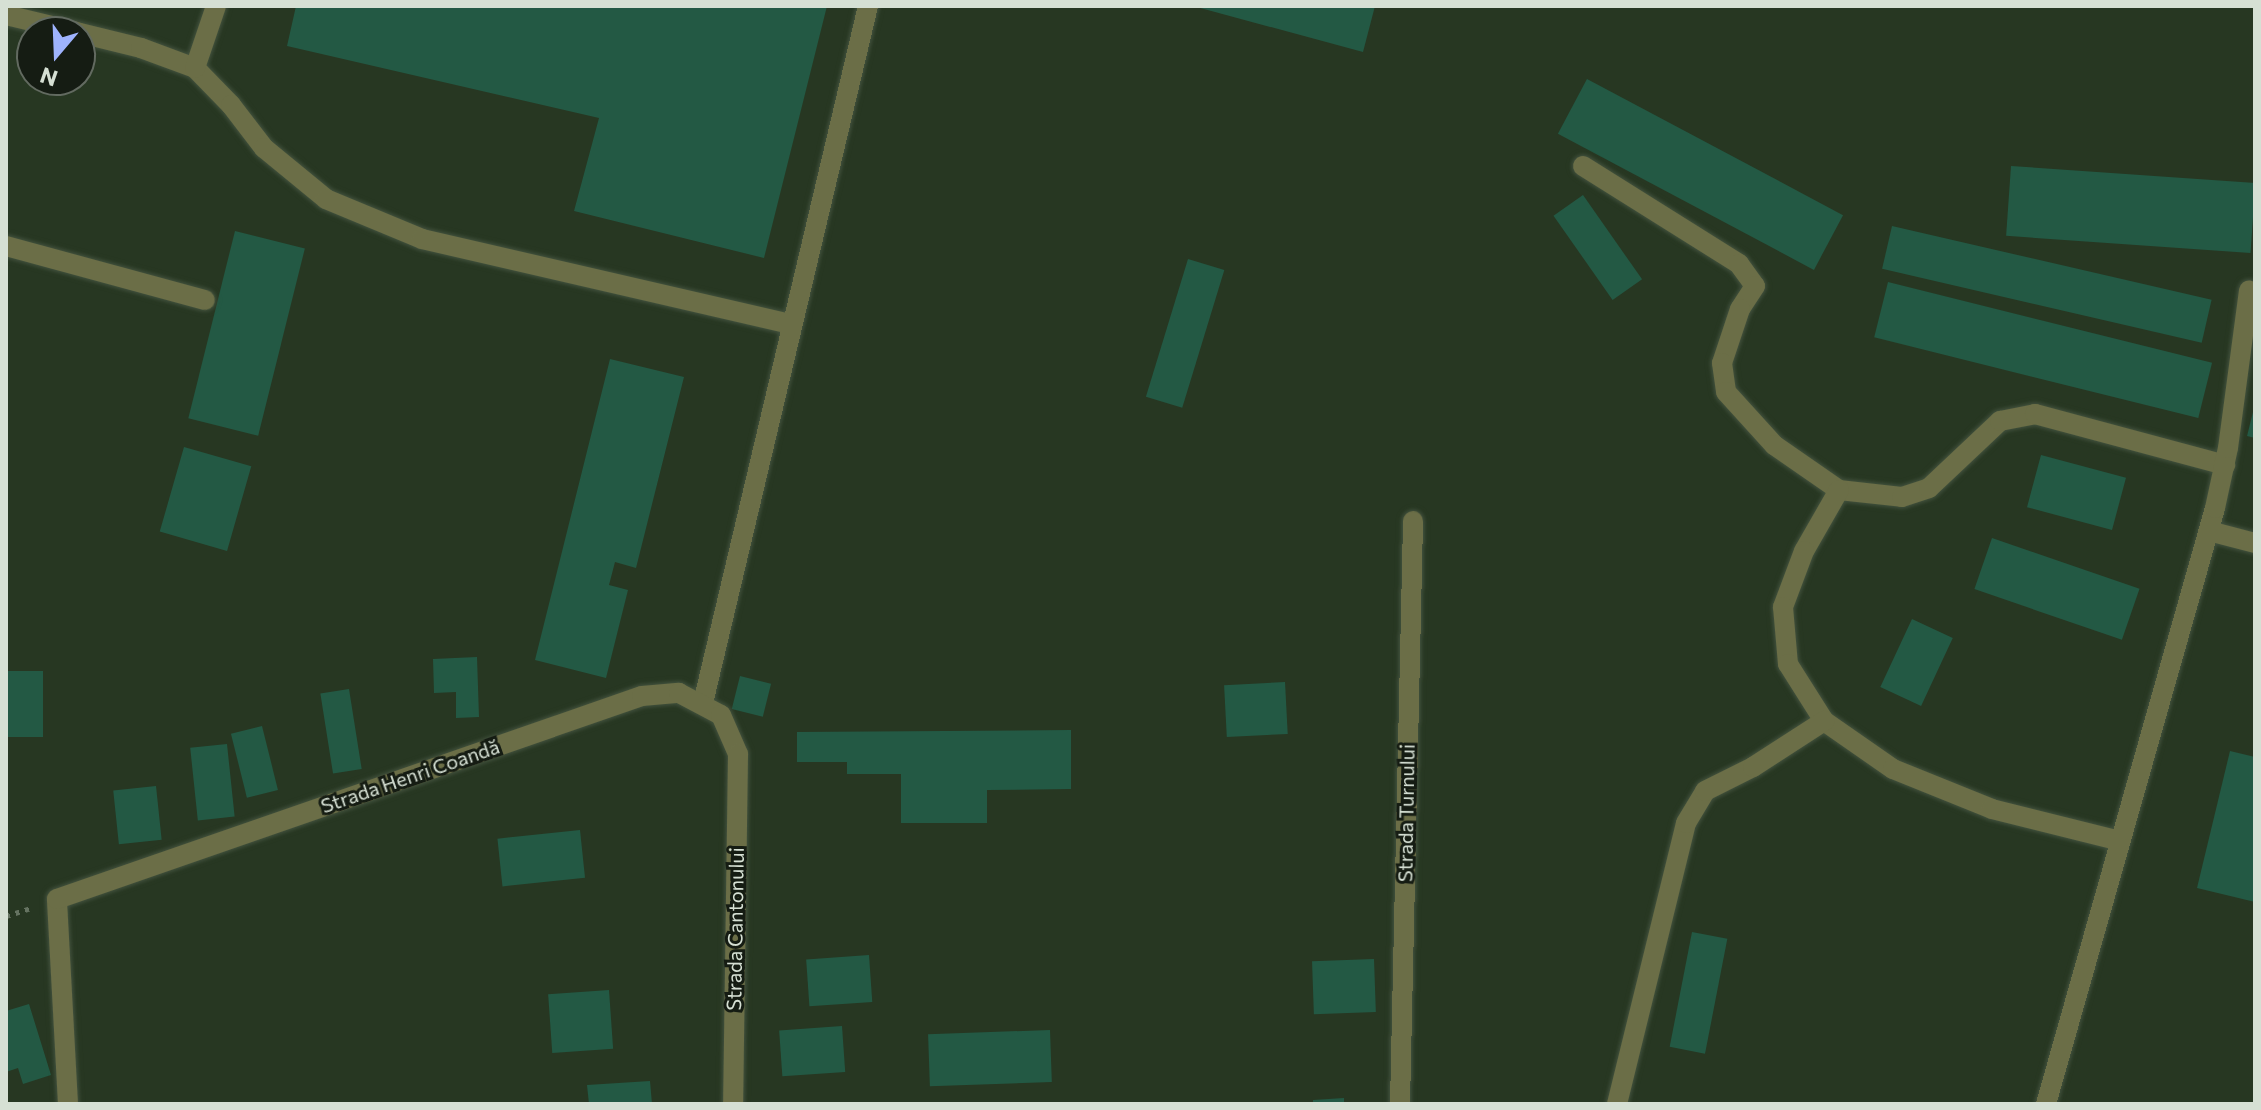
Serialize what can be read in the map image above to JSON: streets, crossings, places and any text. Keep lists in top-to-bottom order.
{
  "streets": {
    "street": ["Strada Henri Coandă", "Strada Turnului", "Strada Cantonului"]
  },
  "crossings": [
    ["Strada Henri Coandă", "Strada Cantonului"]
  ],
  "north": "bottom"
}
